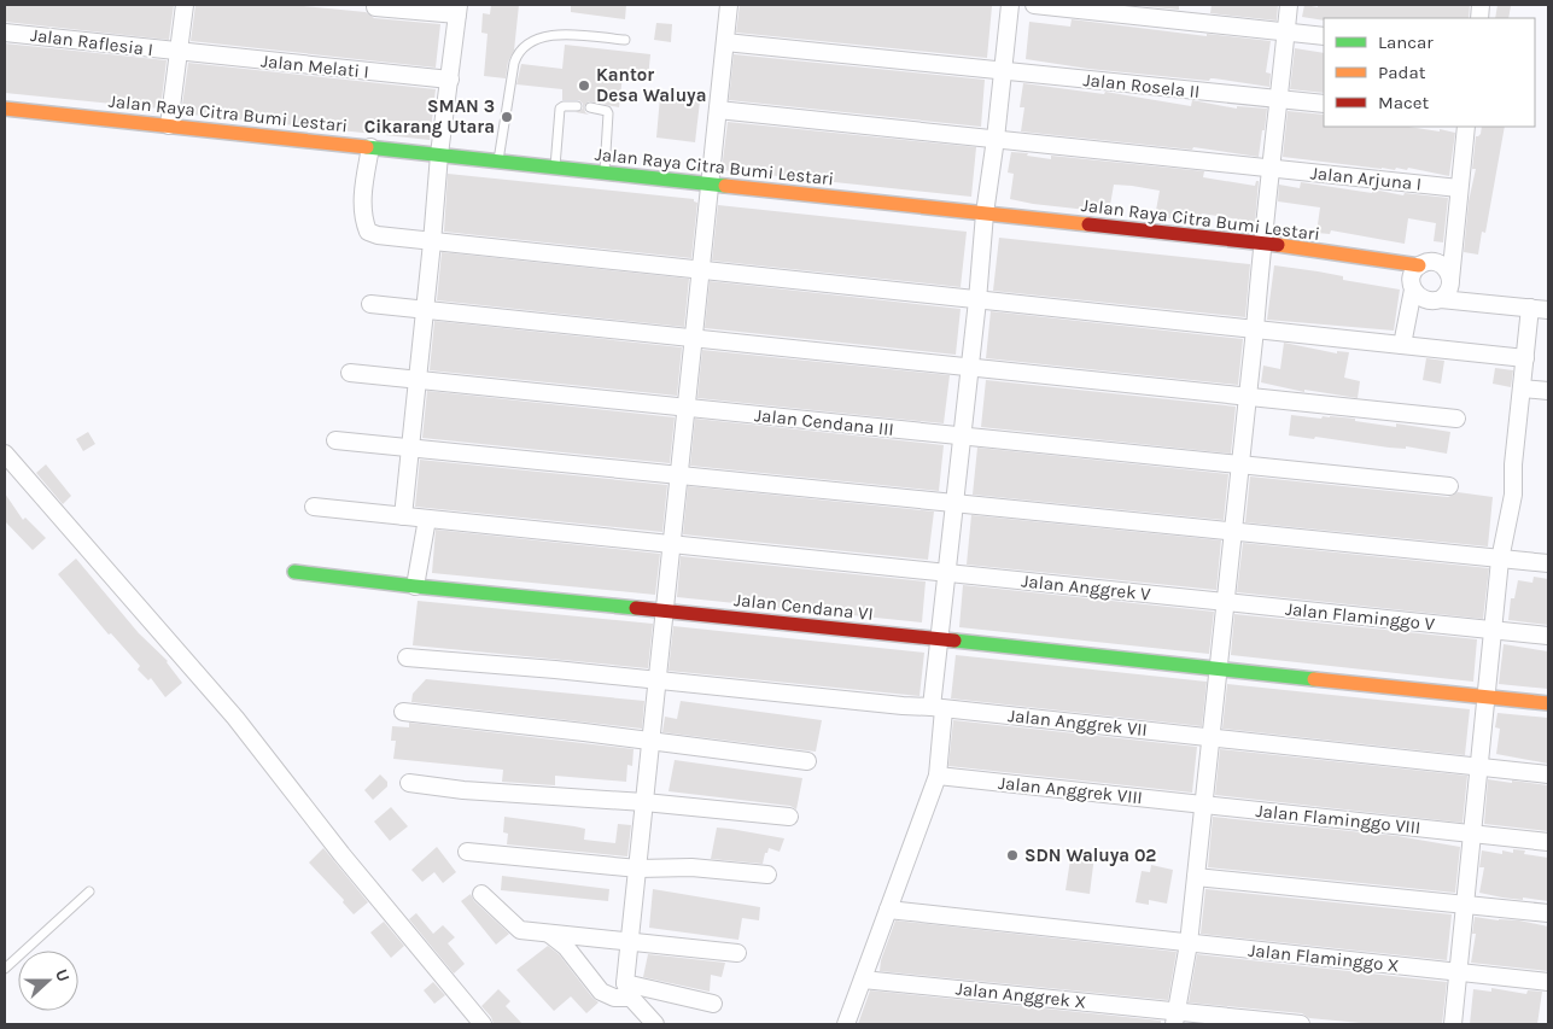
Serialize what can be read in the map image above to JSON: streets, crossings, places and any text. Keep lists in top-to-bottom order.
{
  "streets": {
    "street": [
      "Jalan Raflesia I",
      "Jalan Melati I",
      "Jalan Rosela II",
      "Jalan Raya Citra Bumi Lestari",
      "Jalan Arjuna I",
      "Jalan Cendana III",
      "Jalan Anggrek V",
      "Jalan Cendana VI",
      "Jalan Flaminggo V",
      "Jalan Anggrek VII",
      "Jalan Anggrek VIII",
      "Jalan Flaminggo VIII",
      "Jalan Flaminggo X",
      "Jalan Anggrek X"
    ]
  },
  "crossings": [
    ["Jalan Raflesia I", "Jalan Melati I"],
    ["Jalan Anggrek V", "Jalan Flaminggo V"],
    ["Jalan Anggrek VIII", "Jalan Flaminggo VIII"]
  ],
  "places": ["Kantor Desa Waluya", "SMAN 3 Cikarang Utara", "SDN Waluya 02"],
  "legend": ["Lancar", "Padat", "Macet"],
  "north": "right"
}
